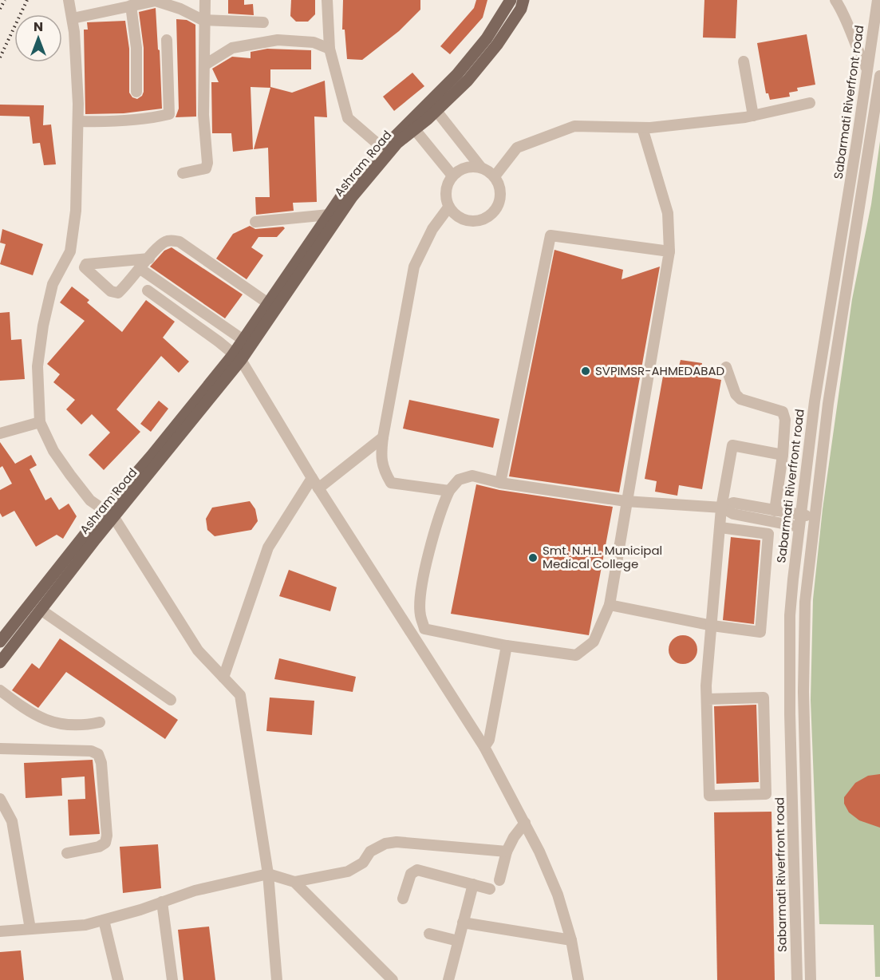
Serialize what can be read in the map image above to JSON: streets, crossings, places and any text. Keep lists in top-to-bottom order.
{
  "streets": {
    "main road": ["Ashram Road"],
    "street": ["Sabarmati Riverfront road"]
  },
  "places": ["SVPIMSR-AHMEDABAD", "Smt. N.H.L. Municipal Medical College"],
  "north": "top"
}
